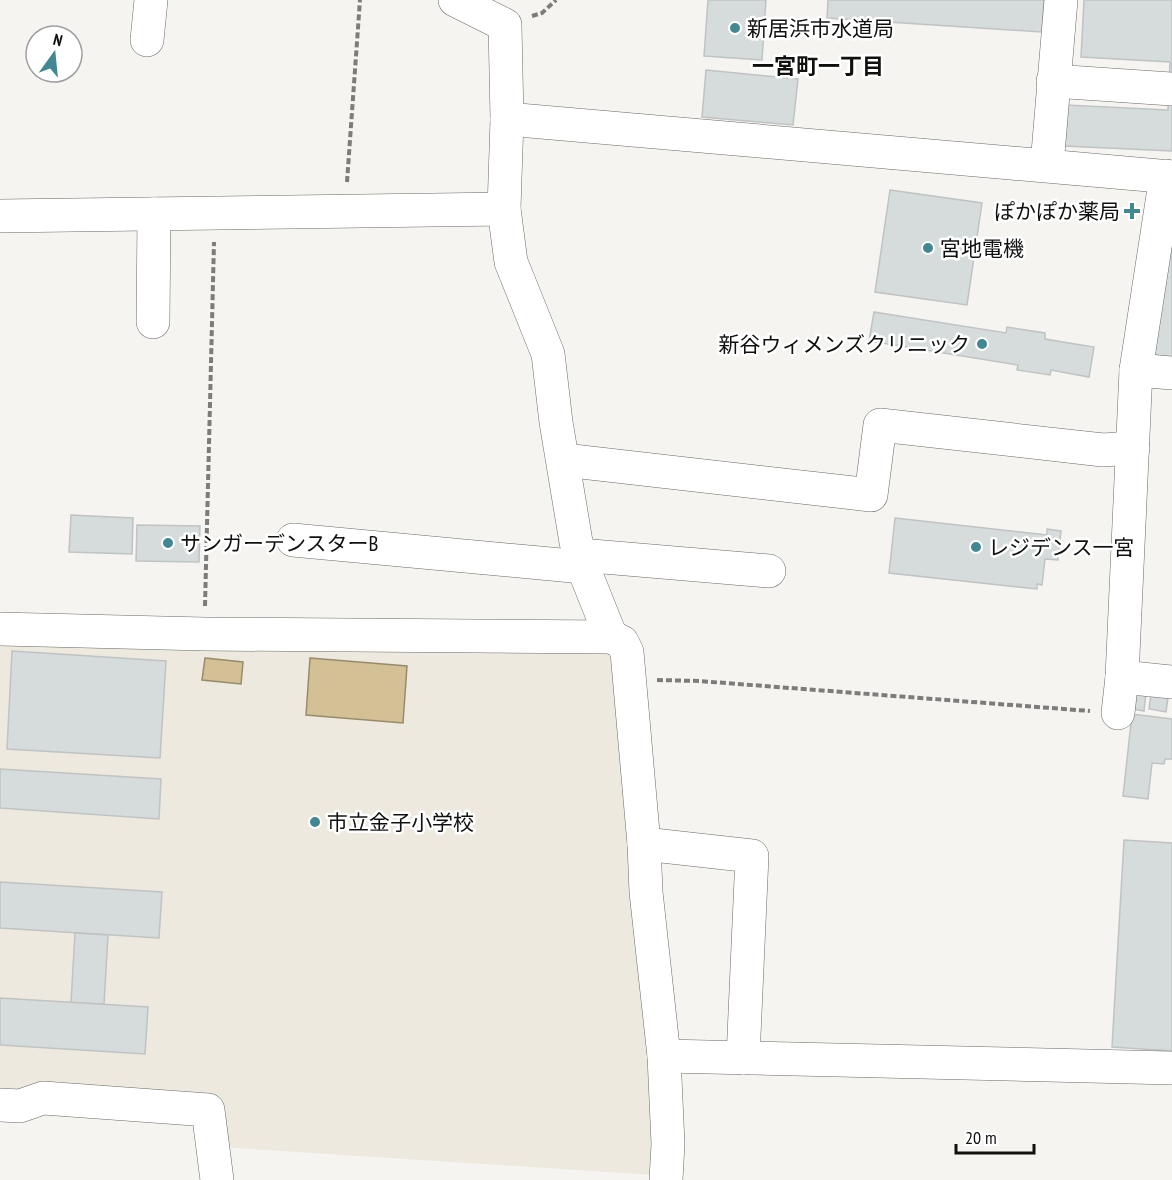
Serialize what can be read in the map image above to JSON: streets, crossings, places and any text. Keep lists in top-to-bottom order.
{
  "districts": ["一宮町一丁目"],
  "places": {
    "other": [
      "新居浜市水道局",
      "宮地電機",
      "新谷ウィメンズクリニック",
      "サンガーデンスターB",
      "レジデンス一宮",
      "市立金子小学校"
    ],
    "health": ["ぽかぽか薬局"]
  },
  "scale_bar": "20 m",
  "north": "top"
}
